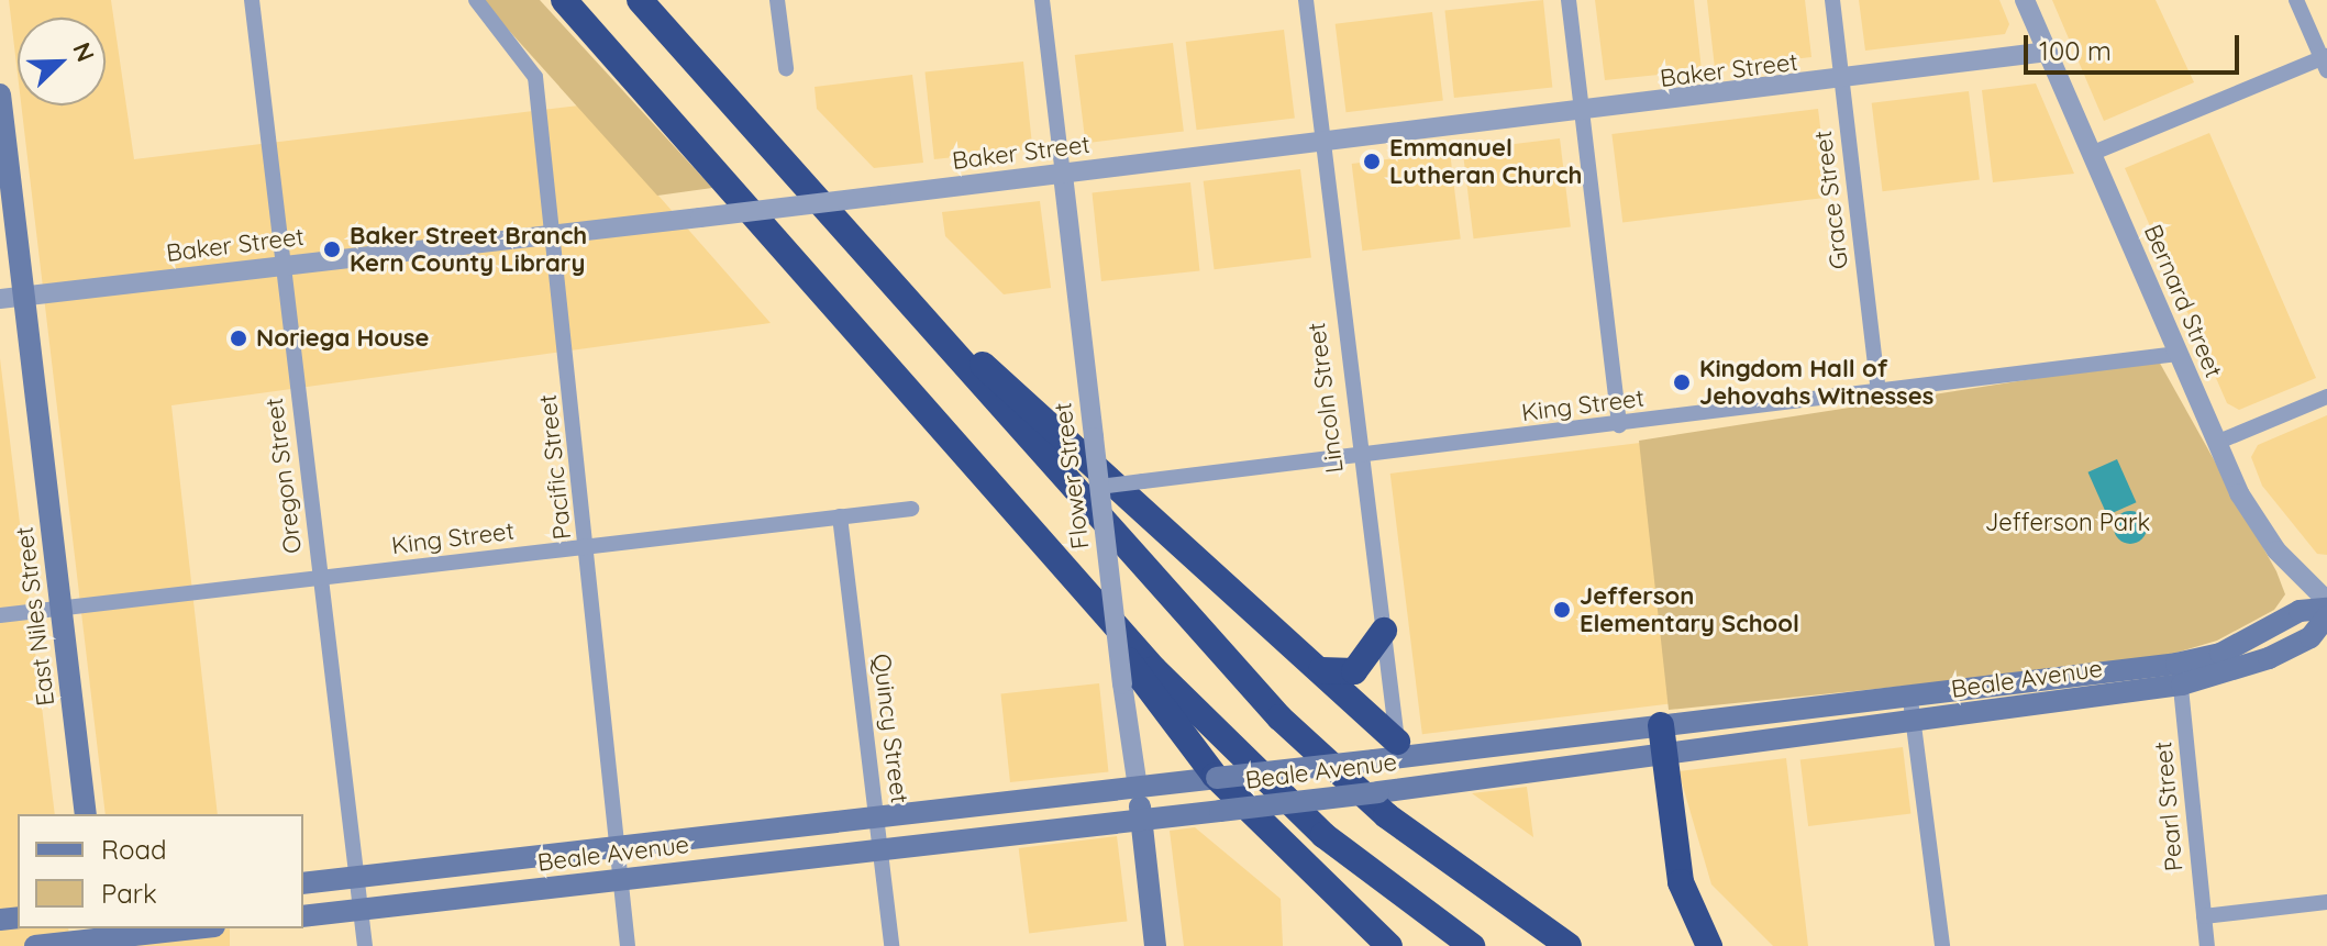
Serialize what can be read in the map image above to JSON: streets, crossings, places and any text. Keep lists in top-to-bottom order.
{
  "streets": {
    "main road": [
      "Lincoln Street",
      "Flower Street",
      "East Niles Street",
      "Beale Avenue"
    ],
    "street": [
      "Baker Street",
      "Grace Street",
      "Bernard Street",
      "King Street",
      "Pacific Street",
      "Oregon Street",
      "Quincy Street",
      "Pearl Street"
    ]
  },
  "crossings": [
    ["Baker Street", "Grace Street"],
    ["Baker Street", "Bernard Street"],
    ["Baker Street", "Lincoln Street"],
    ["Baker Street", "Pacific Street"],
    ["Baker Street", "Oregon Street"],
    ["Baker Street", "Flower Street"],
    ["Baker Street", "East Niles Street"],
    ["Grace Street", "King Street"],
    ["Bernard Street", "King Street"],
    ["Lincoln Street", "King Street"],
    ["Lincoln Street", "Beale Avenue"],
    ["King Street", "Pacific Street"],
    ["King Street", "Oregon Street"],
    ["King Street", "Flower Street"],
    ["King Street", "East Niles Street"],
    ["King Street", "Quincy Street"],
    ["Pacific Street", "Beale Avenue"],
    ["Oregon Street", "Beale Avenue"],
    ["Flower Street", "Beale Avenue"],
    ["Beale Avenue", "Quincy Street"],
    ["Beale Avenue", "Pearl Street"]
  ],
  "parks": ["Jefferson Park"],
  "places": [
    "Emmanuel Lutheran Church",
    "Baker Street Branch Kern County Library",
    "Noriega House",
    "Kingdom Hall of Jehovahs Witnesses",
    "Jefferson Elementary School"
  ],
  "legend": ["Road", "Park"],
  "scale_bar": "100 m",
  "north": "top right"
}
